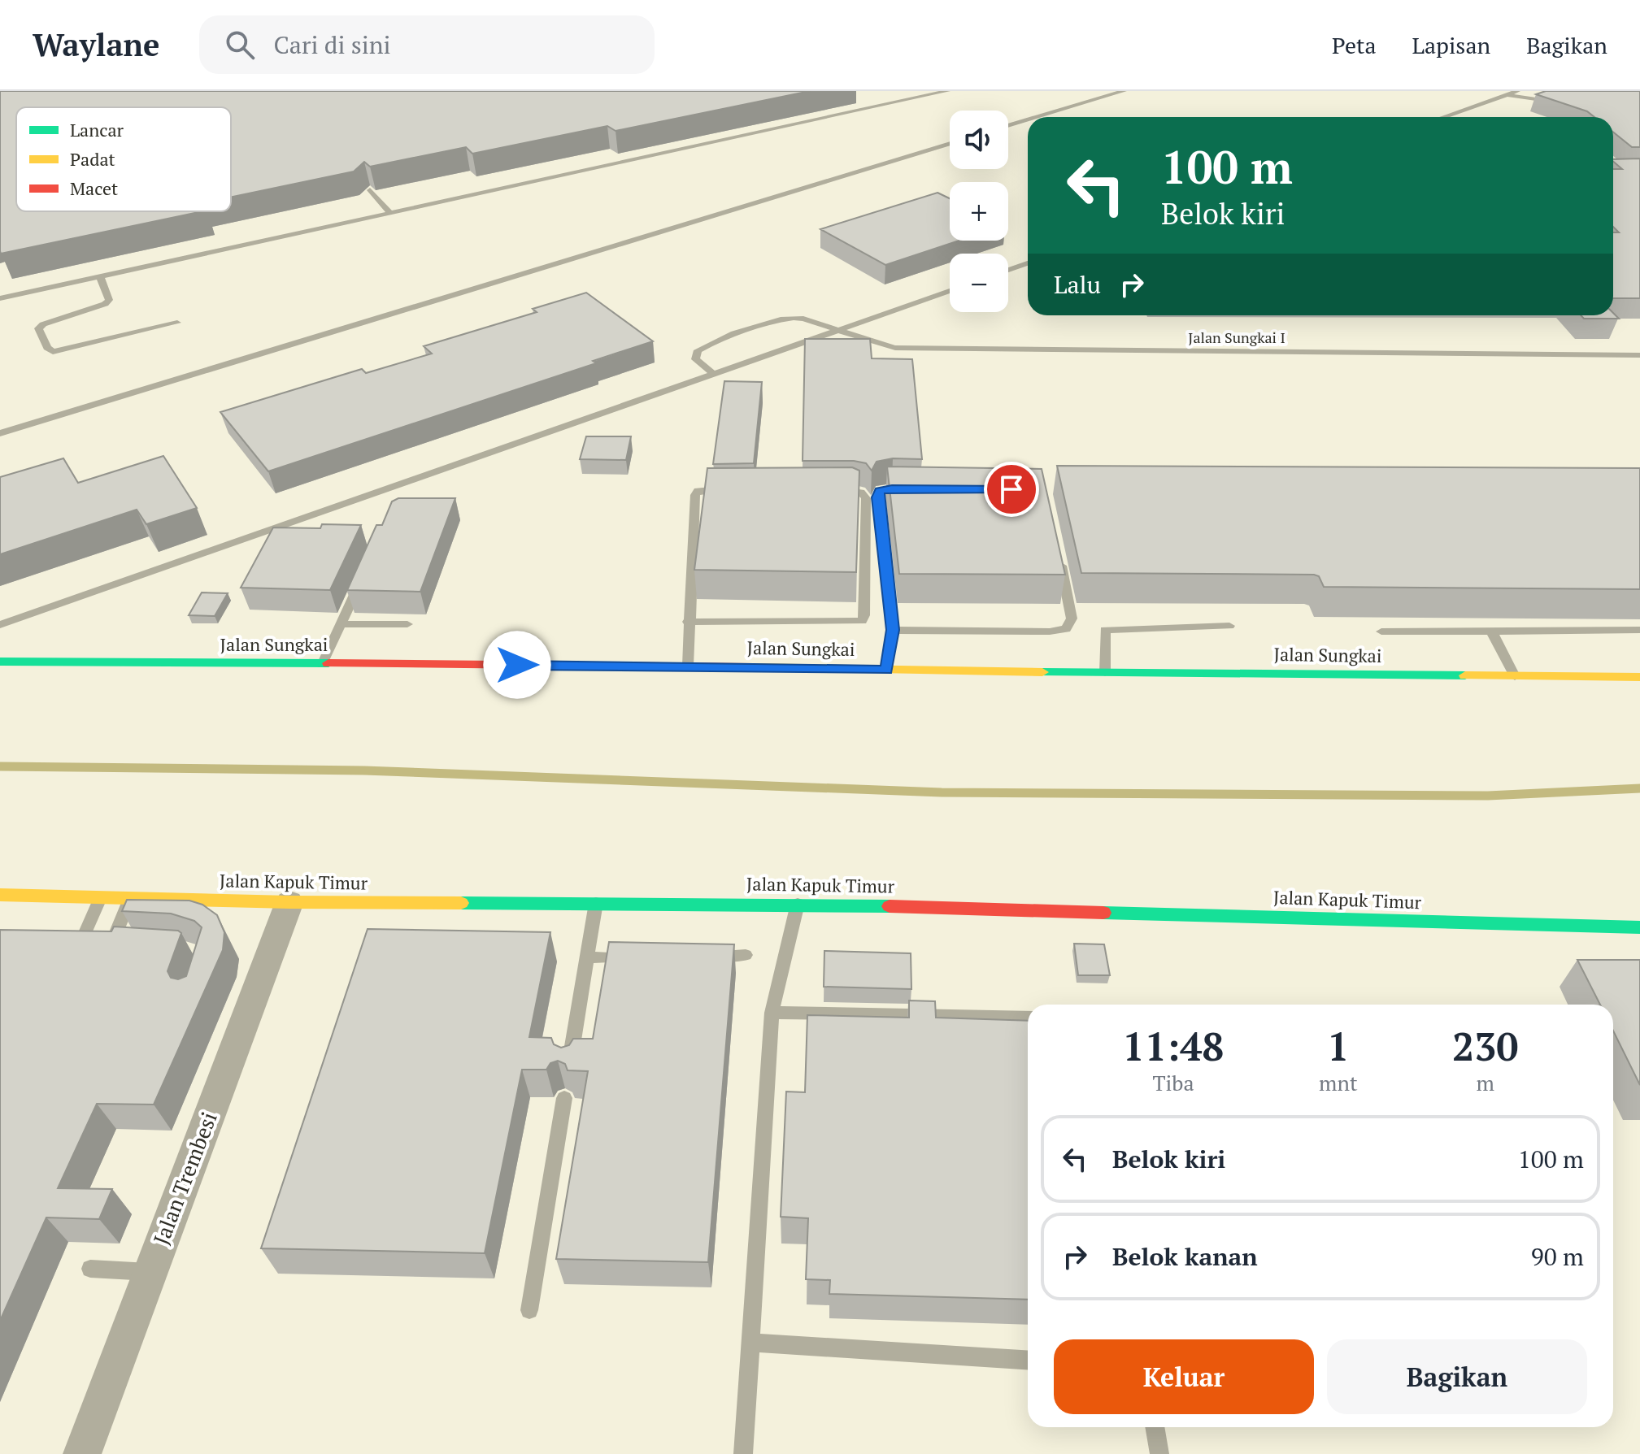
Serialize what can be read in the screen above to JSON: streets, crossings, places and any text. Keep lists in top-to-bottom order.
{
  "streets": {
    "street": ["Jalan Sungkai", "Jalan Kapuk Timur", "Jalan Trembesi"],
    "lane": ["Jalan Sungkai I"]
  },
  "crossings": [
    ["Jalan Kapuk Timur", "Jalan Trembesi"]
  ],
  "legend": ["Lancar", "Padat", "Macet"],
  "page": {
    "header": "Waylane",
    "search": "Cari di sini",
    "nav": ["Peta", "Lapisan", "Bagikan"],
    "map_buttons": ["+", "−"],
    "turn": ["100 m", "Belok kiri"],
    "then": "Lalu",
    "eta": [
      "11:48",
      "Tiba",
      "1",
      "mnt",
      "230",
      "m"
    ],
    "list": [
      {
        "name": "Belok kiri",
        "value": "100 m"
      },
      {
        "name": "Belok kanan",
        "value": "90 m"
      }
    ],
    "buttons": ["Keluar", "Bagikan"]
  }
}
